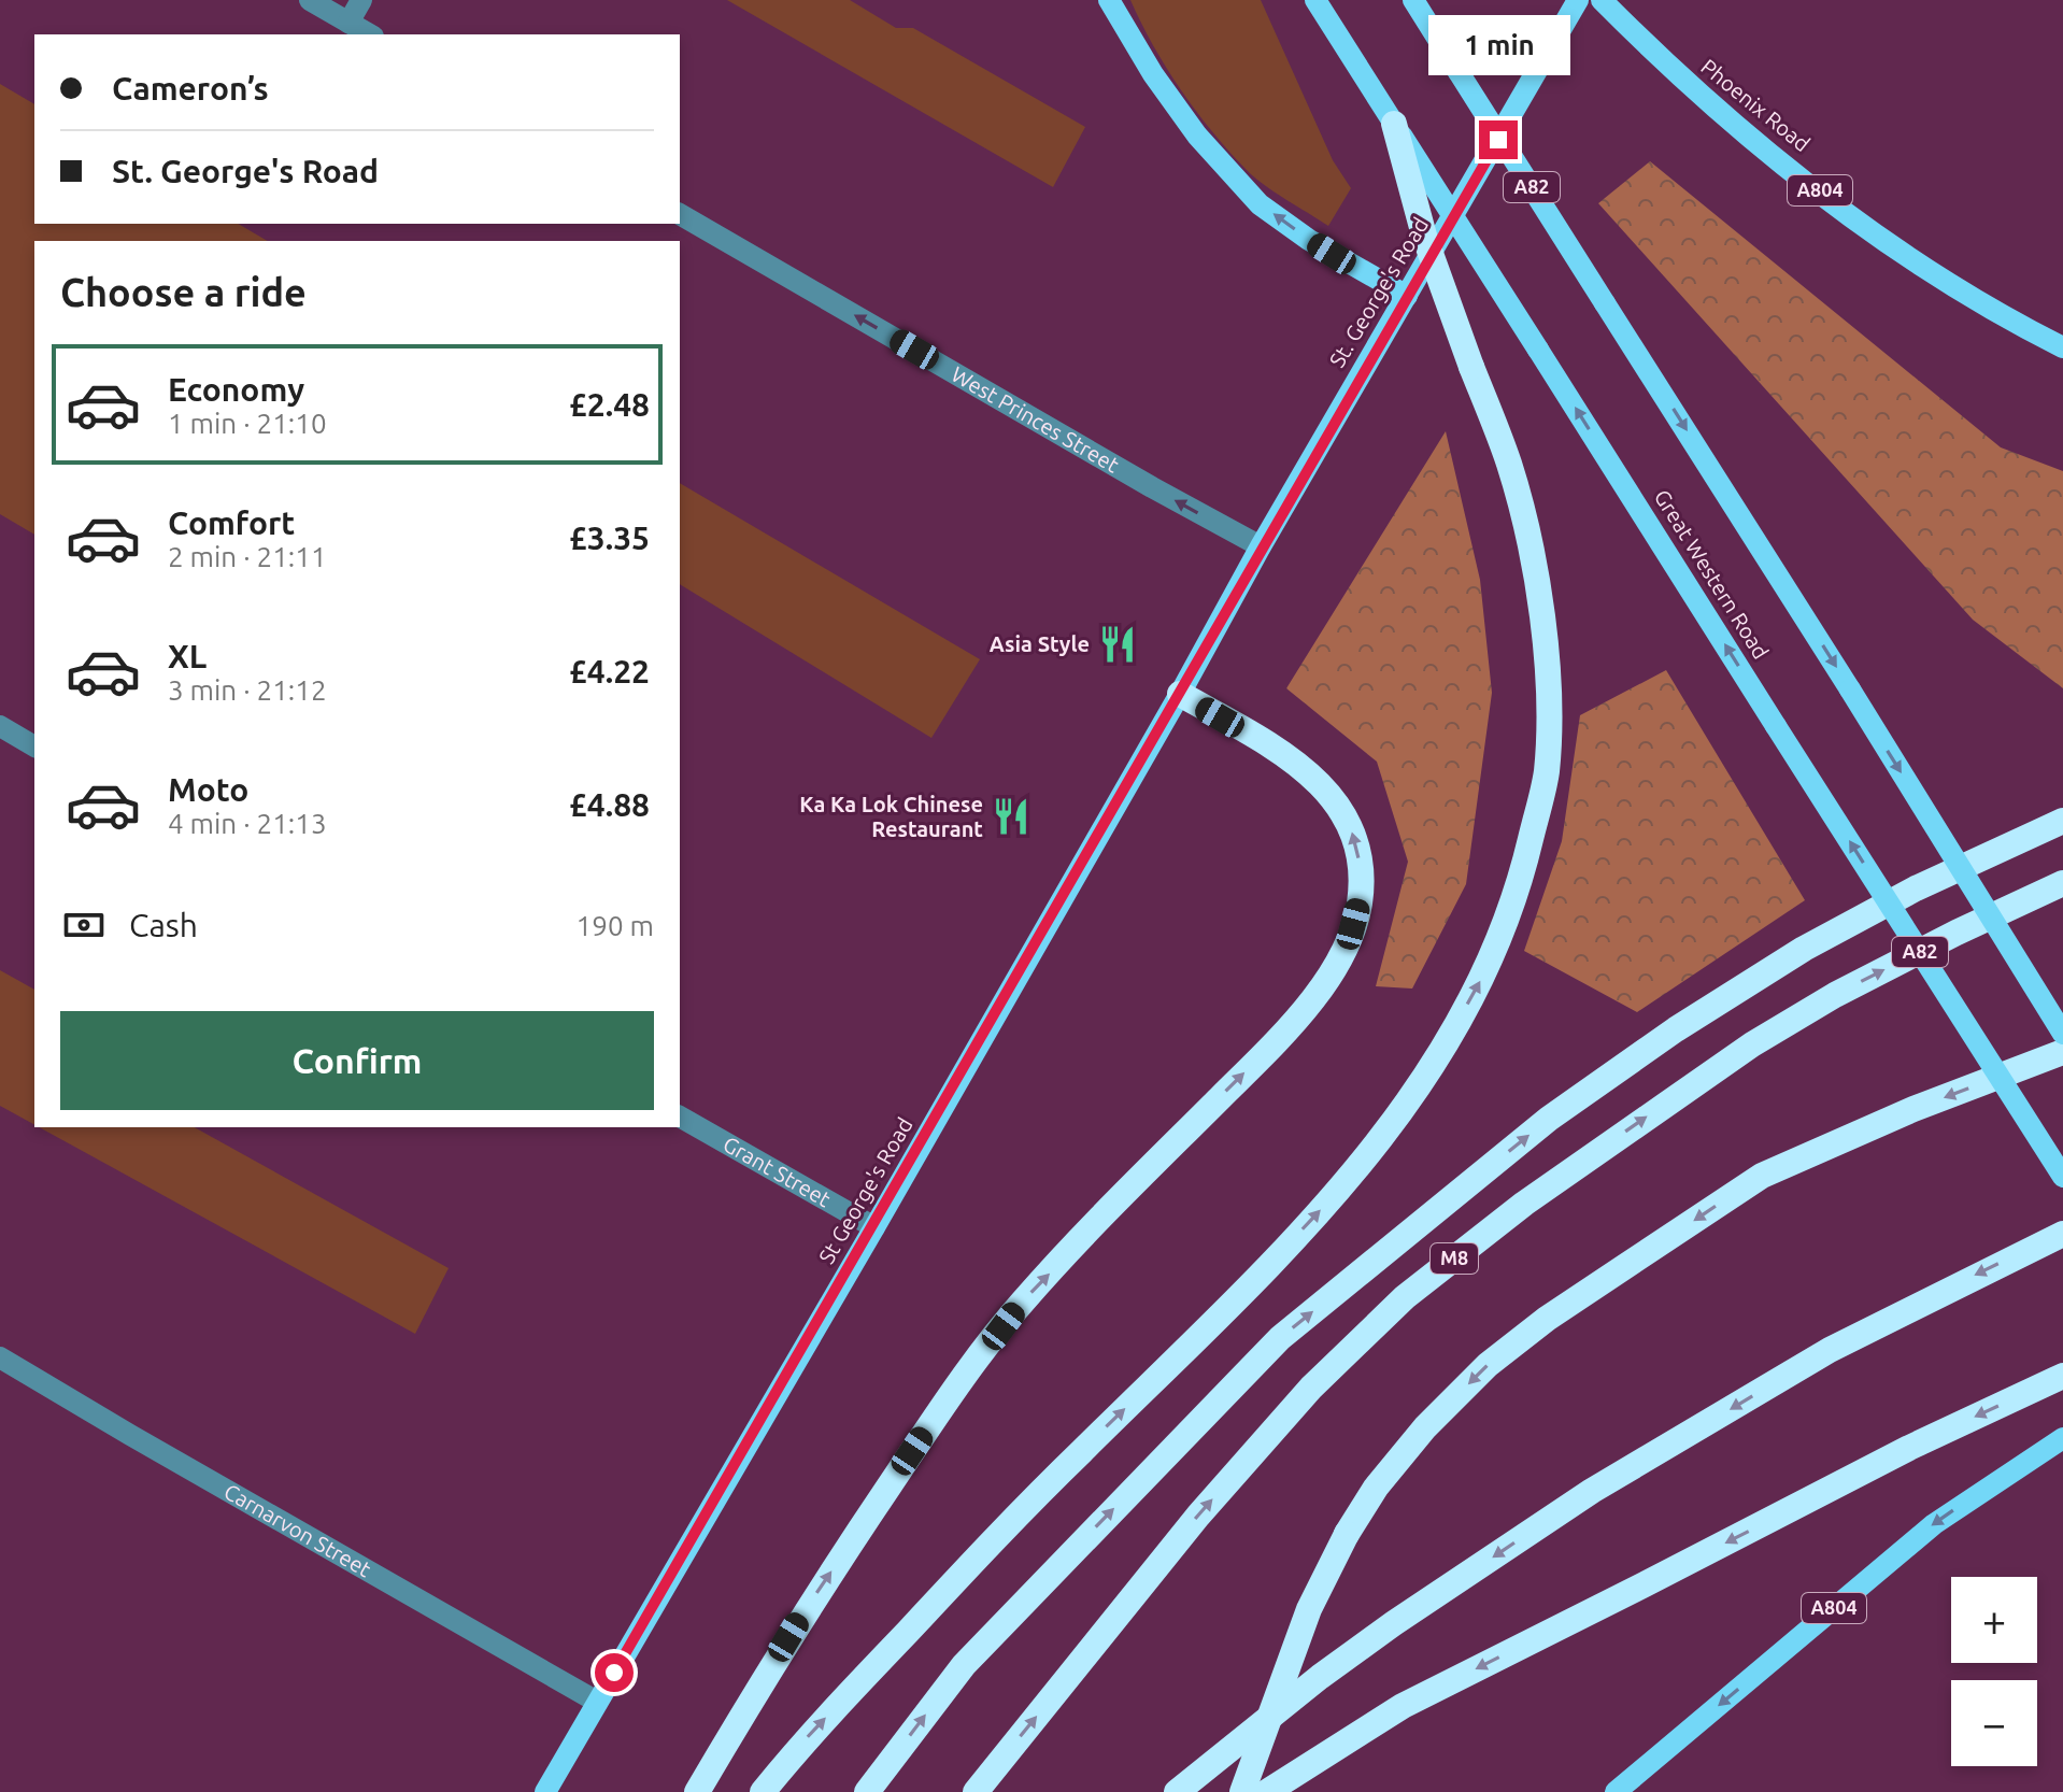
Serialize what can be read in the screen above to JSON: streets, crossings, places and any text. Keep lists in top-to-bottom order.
{
  "streets": {
    "highway": ["M8"],
    "main road": [
      "Phoenix Road",
      "A82",
      "A804",
      "St. George's Road",
      "Great Western Road",
      "St George's Road"
    ],
    "street": ["West Princes Street", "Grant Street", "Carnarvon Street"]
  },
  "crossings": [
    ["St. George's Road", "West Princes Street"],
    ["St. George's Road", "St George's Road"],
    ["Grant Street", "St George's Road"],
    ["St George's Road", "Carnarvon Street"]
  ],
  "one_way": ["West Princes Street"],
  "places": {
    "restaurant": ["Asia Style", "Ka Ka Lok Chinese Restaurant"]
  },
  "page": {
    "bubble": "1 min",
    "banner": ["Cameron’s", "St. George's Road"],
    "heading": "Choose a ride",
    "list": [
      {
        "name": "Economy",
        "note": "1 min · 21:10",
        "value": "£2.48"
      },
      {
        "name": "Comfort",
        "note": "2 min · 21:11",
        "value": "£3.35"
      },
      {
        "name": "XL",
        "note": "3 min · 21:12",
        "value": "£4.22"
      },
      {
        "name": "Moto",
        "note": "4 min · 21:13",
        "value": "£4.88"
      }
    ],
    "pay": ["Cash", "190 m"],
    "buttons": "Confirm",
    "map_buttons": ["+", "−"]
  }
}
